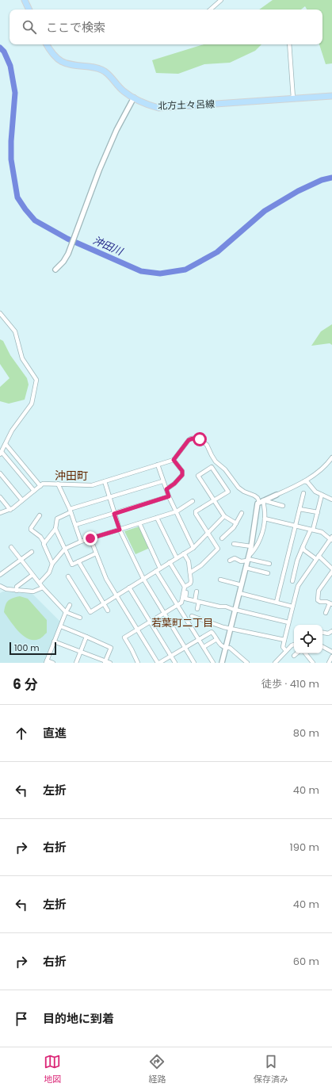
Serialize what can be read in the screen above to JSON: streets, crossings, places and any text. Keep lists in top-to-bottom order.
{
  "streets": {
    "main road": ["北方土々呂線"]
  },
  "districts": ["沖田町", "若葉町二丁目"],
  "water": ["沖田川"],
  "scale_bar": "100 m",
  "page": {
    "search": "ここで検索",
    "scale": "100 m",
    "heading": ["6 分", "徒歩 · 410 m"],
    "list": [
      ["直進", "80 m"],
      ["左折", "40 m"],
      ["右折", "190 m"],
      ["左折", "40 m"],
      ["右折", "60 m"],
      "目的地に到着"
    ],
    "nav": ["地図", "経路", "保存済み"]
  }
}
